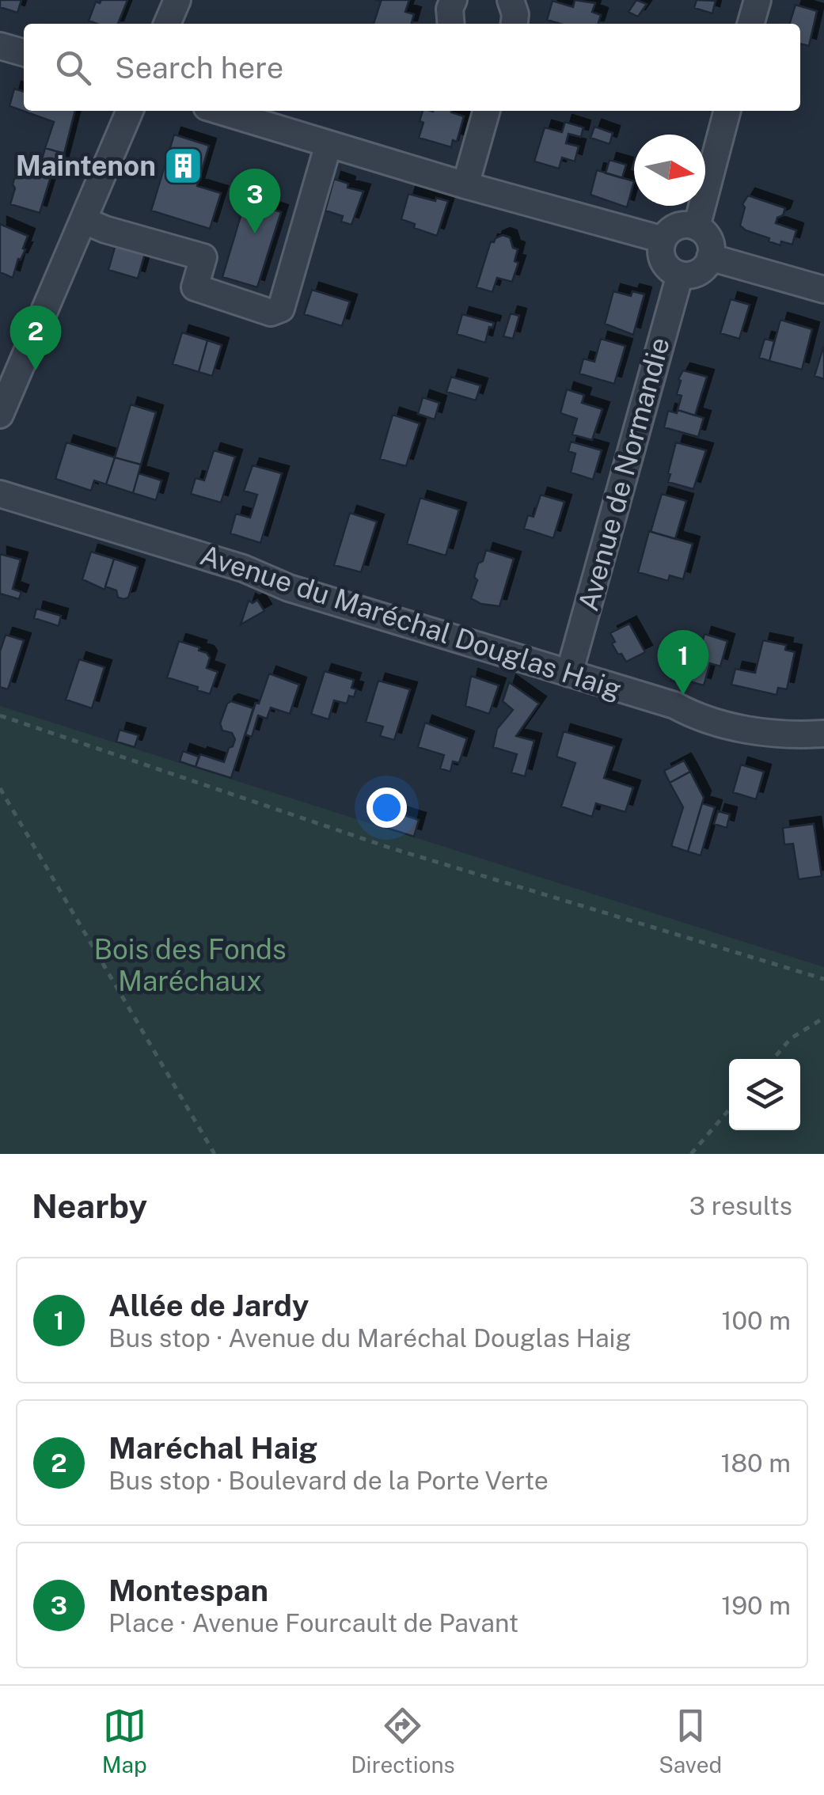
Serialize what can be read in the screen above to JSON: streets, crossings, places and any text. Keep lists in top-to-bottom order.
{
  "streets": {
    "street": ["Avenue de Normandie", "Avenue du Maréchal Douglas Haig"]
  },
  "crossings": [
    ["Avenue de Normandie", "Avenue du Maréchal Douglas Haig"]
  ],
  "parks": ["Bois des Fonds Maréchaux"],
  "places": {
    "building": ["Maintenon"]
  },
  "north": "right",
  "page": {
    "search": "Search here",
    "pins": ["3", "2", "1"],
    "heading": ["Nearby", "3 results"],
    "list": [
      {
        "mark": "1",
        "name": "Allée de Jardy",
        "note": "Bus stop · Avenue du Maréchal Douglas Haig",
        "value": "100 m"
      },
      {
        "mark": "2",
        "name": "Maréchal Haig",
        "note": "Bus stop · Boulevard de la Porte Verte",
        "value": "180 m"
      },
      {
        "mark": "3",
        "name": "Montespan",
        "note": "Place · Avenue Fourcault de Pavant",
        "value": "190 m"
      }
    ],
    "nav": ["Map", "Directions", "Saved"]
  }
}
